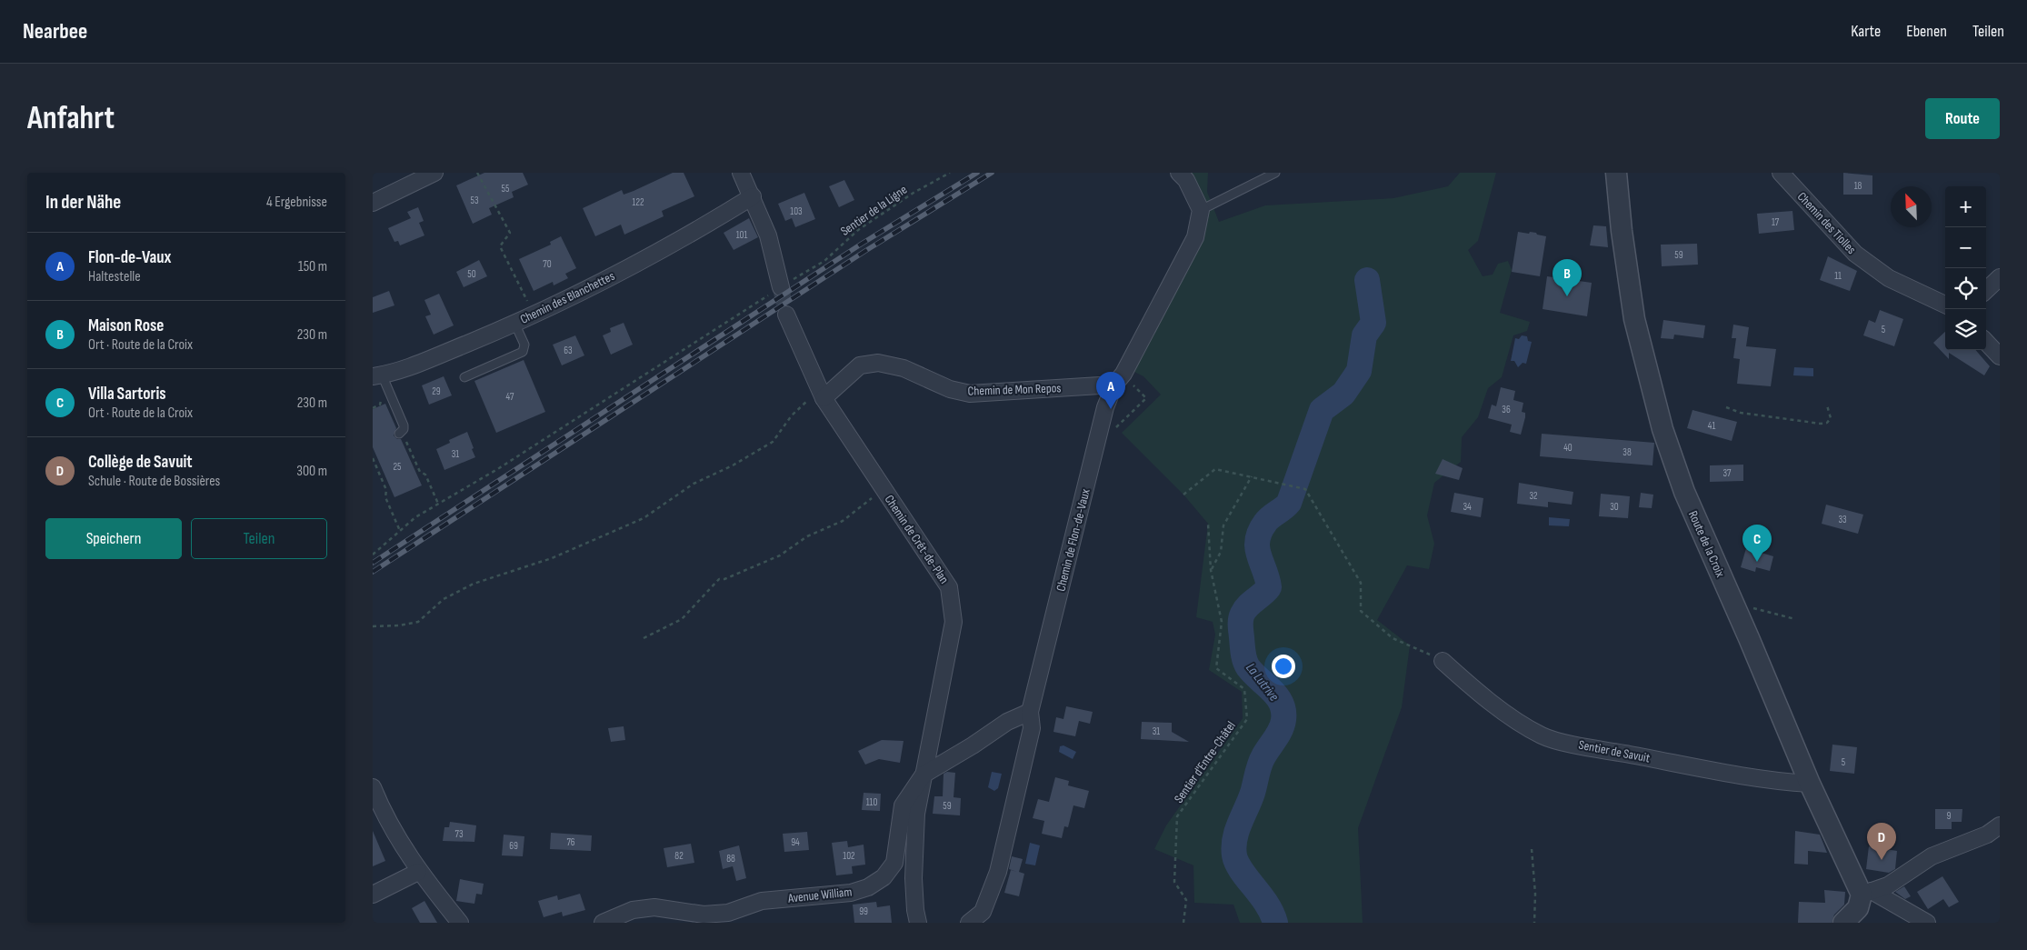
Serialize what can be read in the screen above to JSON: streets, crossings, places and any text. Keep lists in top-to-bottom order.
{
  "streets": {
    "street": [
      "Chemin des Tiolles",
      "Chemin des Blanchettes",
      "Chemin de Mon Repos",
      "Chemin de Crêt-de-Plan",
      "Chemin de Flon-de-Vaux",
      "Route de la Croix",
      "Sentier de Savuit",
      "Avenue William"
    ],
    "path": ["Sentier de la Ligne", "Sentier d'Entre-Châtel"]
  },
  "crossings": [
    ["Chemin de Mon Repos", "Chemin de Crêt-de-Plan"],
    ["Chemin de Mon Repos", "Chemin de Flon-de-Vaux"],
    ["Chemin de Crêt-de-Plan", "Avenue William"],
    ["Chemin de Flon-de-Vaux", "Avenue William"],
    ["Route de la Croix", "Sentier de Savuit"]
  ],
  "water": ["La Lutrive"],
  "house_numbers": [
    "18",
    "55",
    "53",
    "122",
    "103",
    "17",
    "101",
    "59",
    "70",
    "50",
    "11",
    "5",
    "63",
    "29",
    "47",
    "36",
    "41",
    "40",
    "38",
    "31",
    "25",
    "37",
    "32",
    "34",
    "30",
    "33",
    "31",
    "5",
    "110",
    "59",
    "9",
    "73",
    "76",
    "94",
    "69",
    "82",
    "102",
    "88",
    "99"
  ],
  "north": "top left",
  "page": {
    "header": "Nearbee",
    "nav": ["Karte", "Ebenen", "Teilen"],
    "buttons": [
      "Route",
      ["Speichern", "Teilen"]
    ],
    "title": "Anfahrt",
    "heading": ["In der Nähe", "4 Ergebnisse"],
    "map_buttons": ["+", "−"],
    "list": [
      {
        "mark": "A",
        "name": "Flon-de-Vaux",
        "note": "Haltestelle",
        "value": "150 m"
      },
      {
        "mark": "B",
        "name": "Maison Rose",
        "note": "Ort · Route de la Croix",
        "value": "230 m"
      },
      {
        "mark": "C",
        "name": "Villa Sartoris",
        "note": "Ort · Route de la Croix",
        "value": "230 m"
      },
      {
        "mark": "D",
        "name": "Collège de Savuit",
        "note": "Schule · Route de Bossières",
        "value": "300 m"
      }
    ],
    "pins": [
      "B",
      "A",
      "C",
      "D"
    ]
  }
}
